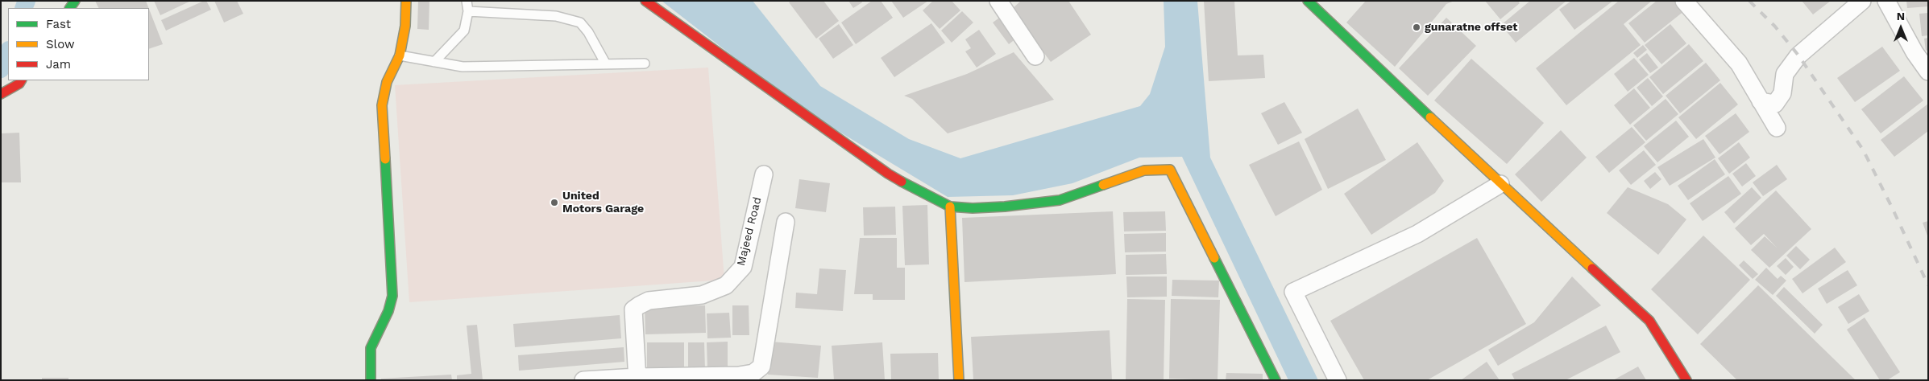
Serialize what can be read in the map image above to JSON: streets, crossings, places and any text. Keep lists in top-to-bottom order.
{
  "streets": {
    "street": ["Majeed Road"]
  },
  "places": ["gunaratne offset", "United Motors Garage"],
  "legend": ["Fast", "Slow", "Jam"],
  "north": "top"
}
